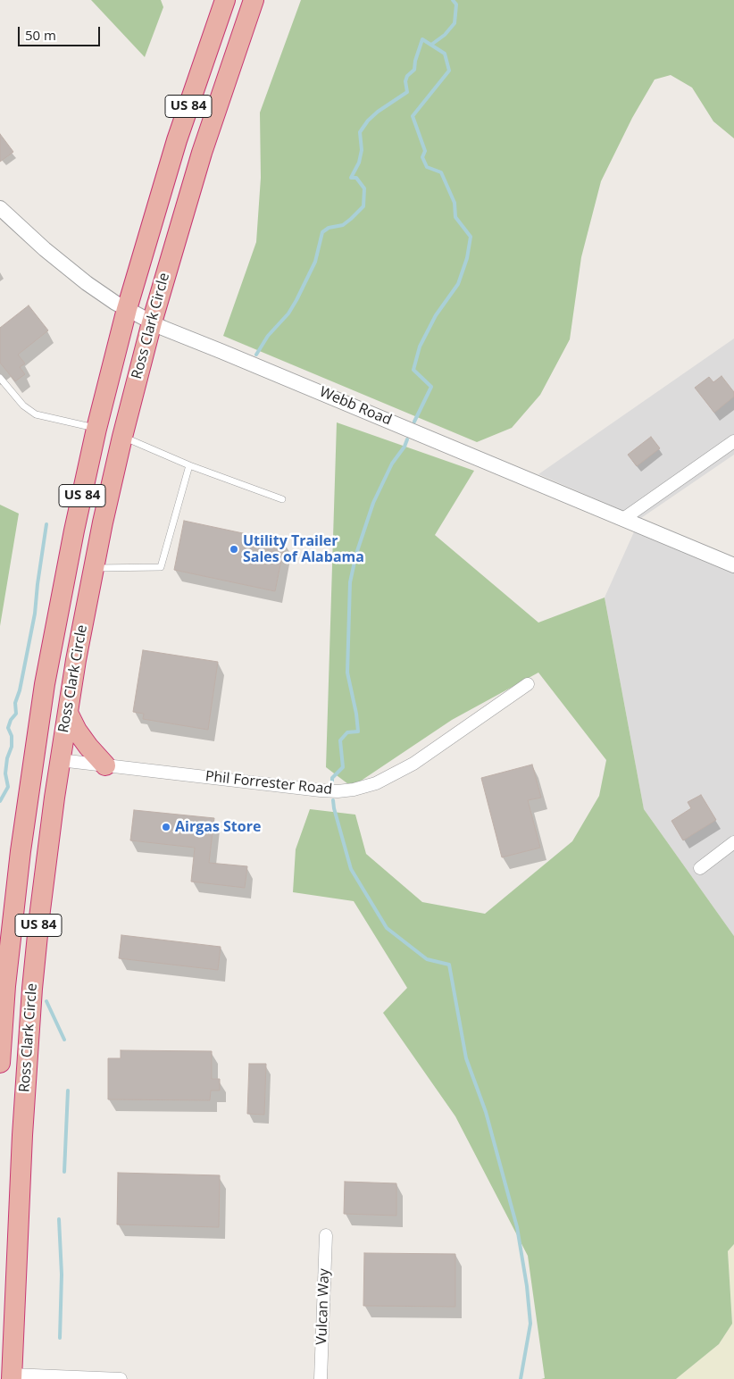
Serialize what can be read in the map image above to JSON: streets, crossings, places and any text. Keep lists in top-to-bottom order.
{
  "streets": {
    "highway": ["US 84", "Ross Clark Circle"],
    "street": ["Webb Road", "Phil Forrester Road", "Vulcan Way"]
  },
  "crossings": [
    ["Ross Clark Circle", "Webb Road"],
    ["Ross Clark Circle", "Phil Forrester Road"]
  ],
  "places": ["Utility Trailer Sales of Alabama", "Airgas Store"],
  "scale_bar": "50 m"
}
